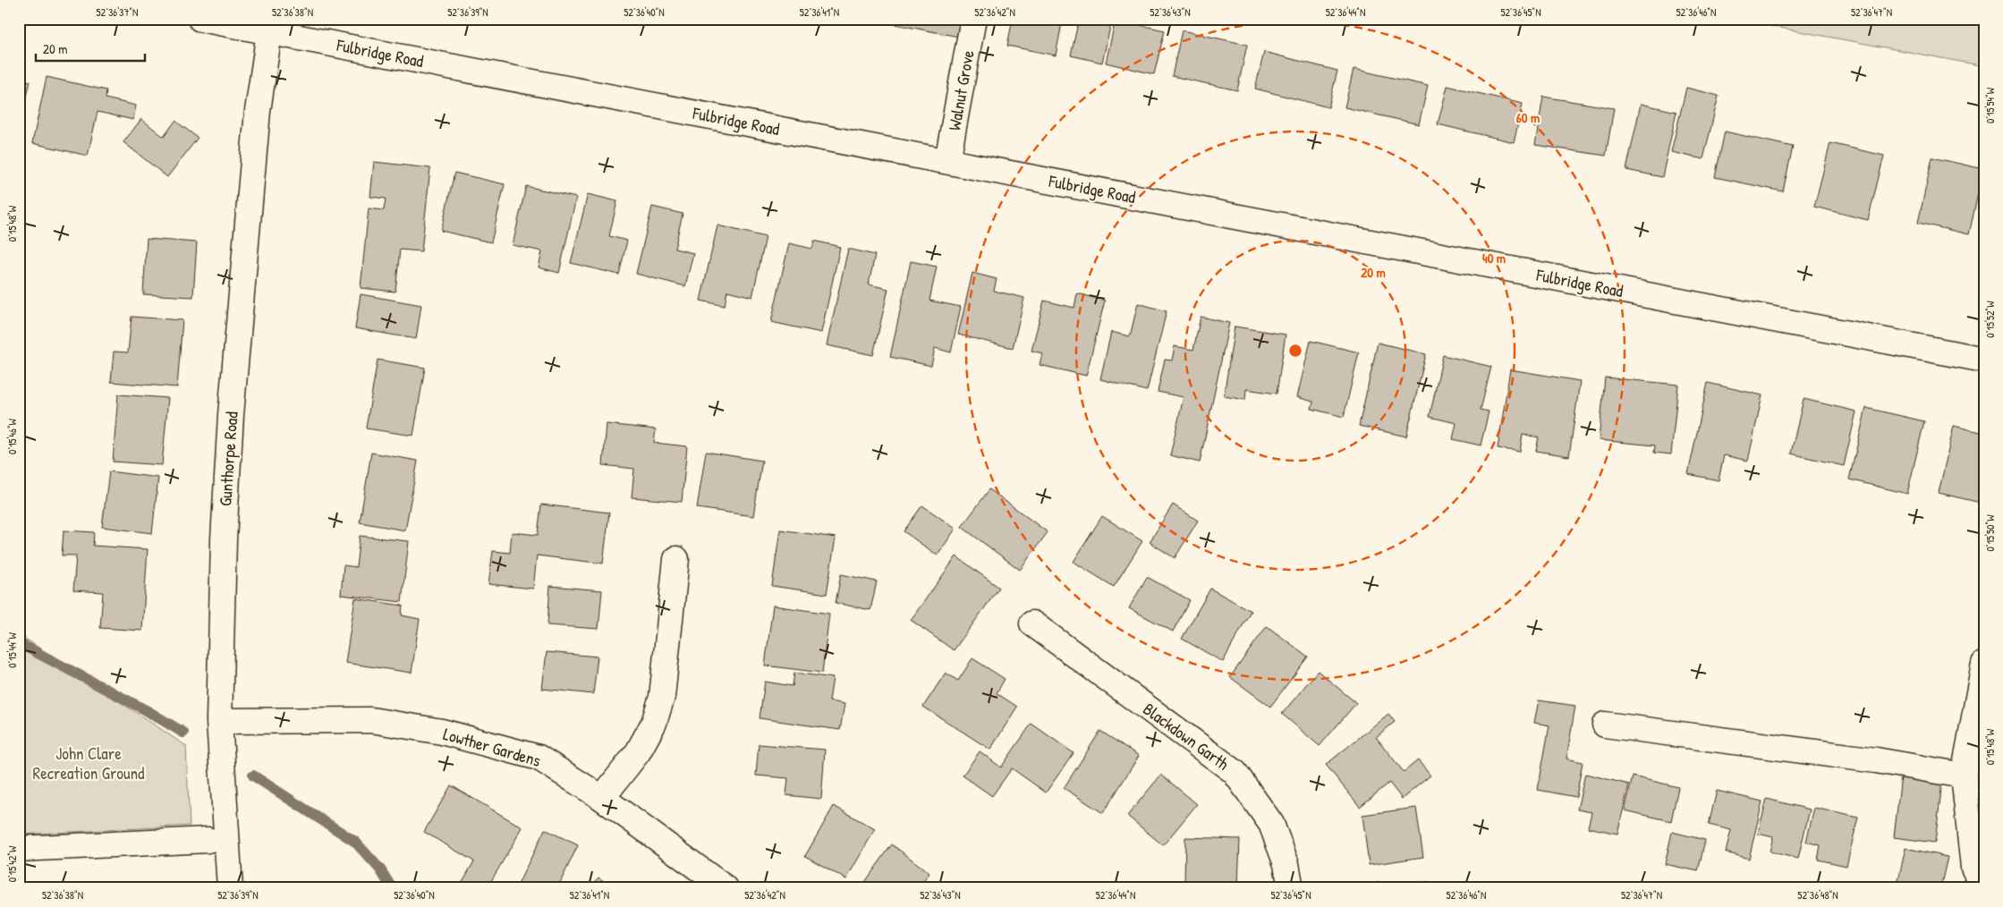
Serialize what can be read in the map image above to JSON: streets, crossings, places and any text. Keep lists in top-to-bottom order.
{
  "streets": {
    "street": [
      "Fulbridge Road",
      "Walnut Grove",
      "Gunthorpe Road",
      "Blackdown Garth",
      "Lowther Gardens"
    ]
  },
  "crossings": [
    ["Fulbridge Road", "Walnut Grove"],
    ["Fulbridge Road", "Gunthorpe Road"],
    ["Gunthorpe Road", "Lowther Gardens"]
  ],
  "parks": ["John Clare Recreation Ground"],
  "scale_bar": "20 m",
  "coordinates": [
    "52°36'37\"N",
    "52°36'38\"N",
    "52°36'39\"N",
    "52°36'40\"N",
    "52°36'41\"N",
    "52°36'42\"N",
    "52°36'43\"N",
    "52°36'44\"N",
    "52°36'45\"N",
    "52°36'46\"N",
    "52°36'47\"N",
    "0°15'54\"W",
    "0°15'48\"W",
    "0°15'52\"W",
    "0°15'46\"W",
    "0°15'50\"W",
    "0°15'44\"W",
    "0°15'42\"W",
    "52°36'48\"N"
  ],
  "rings": ["60 m", "40 m", "20 m"]
}
